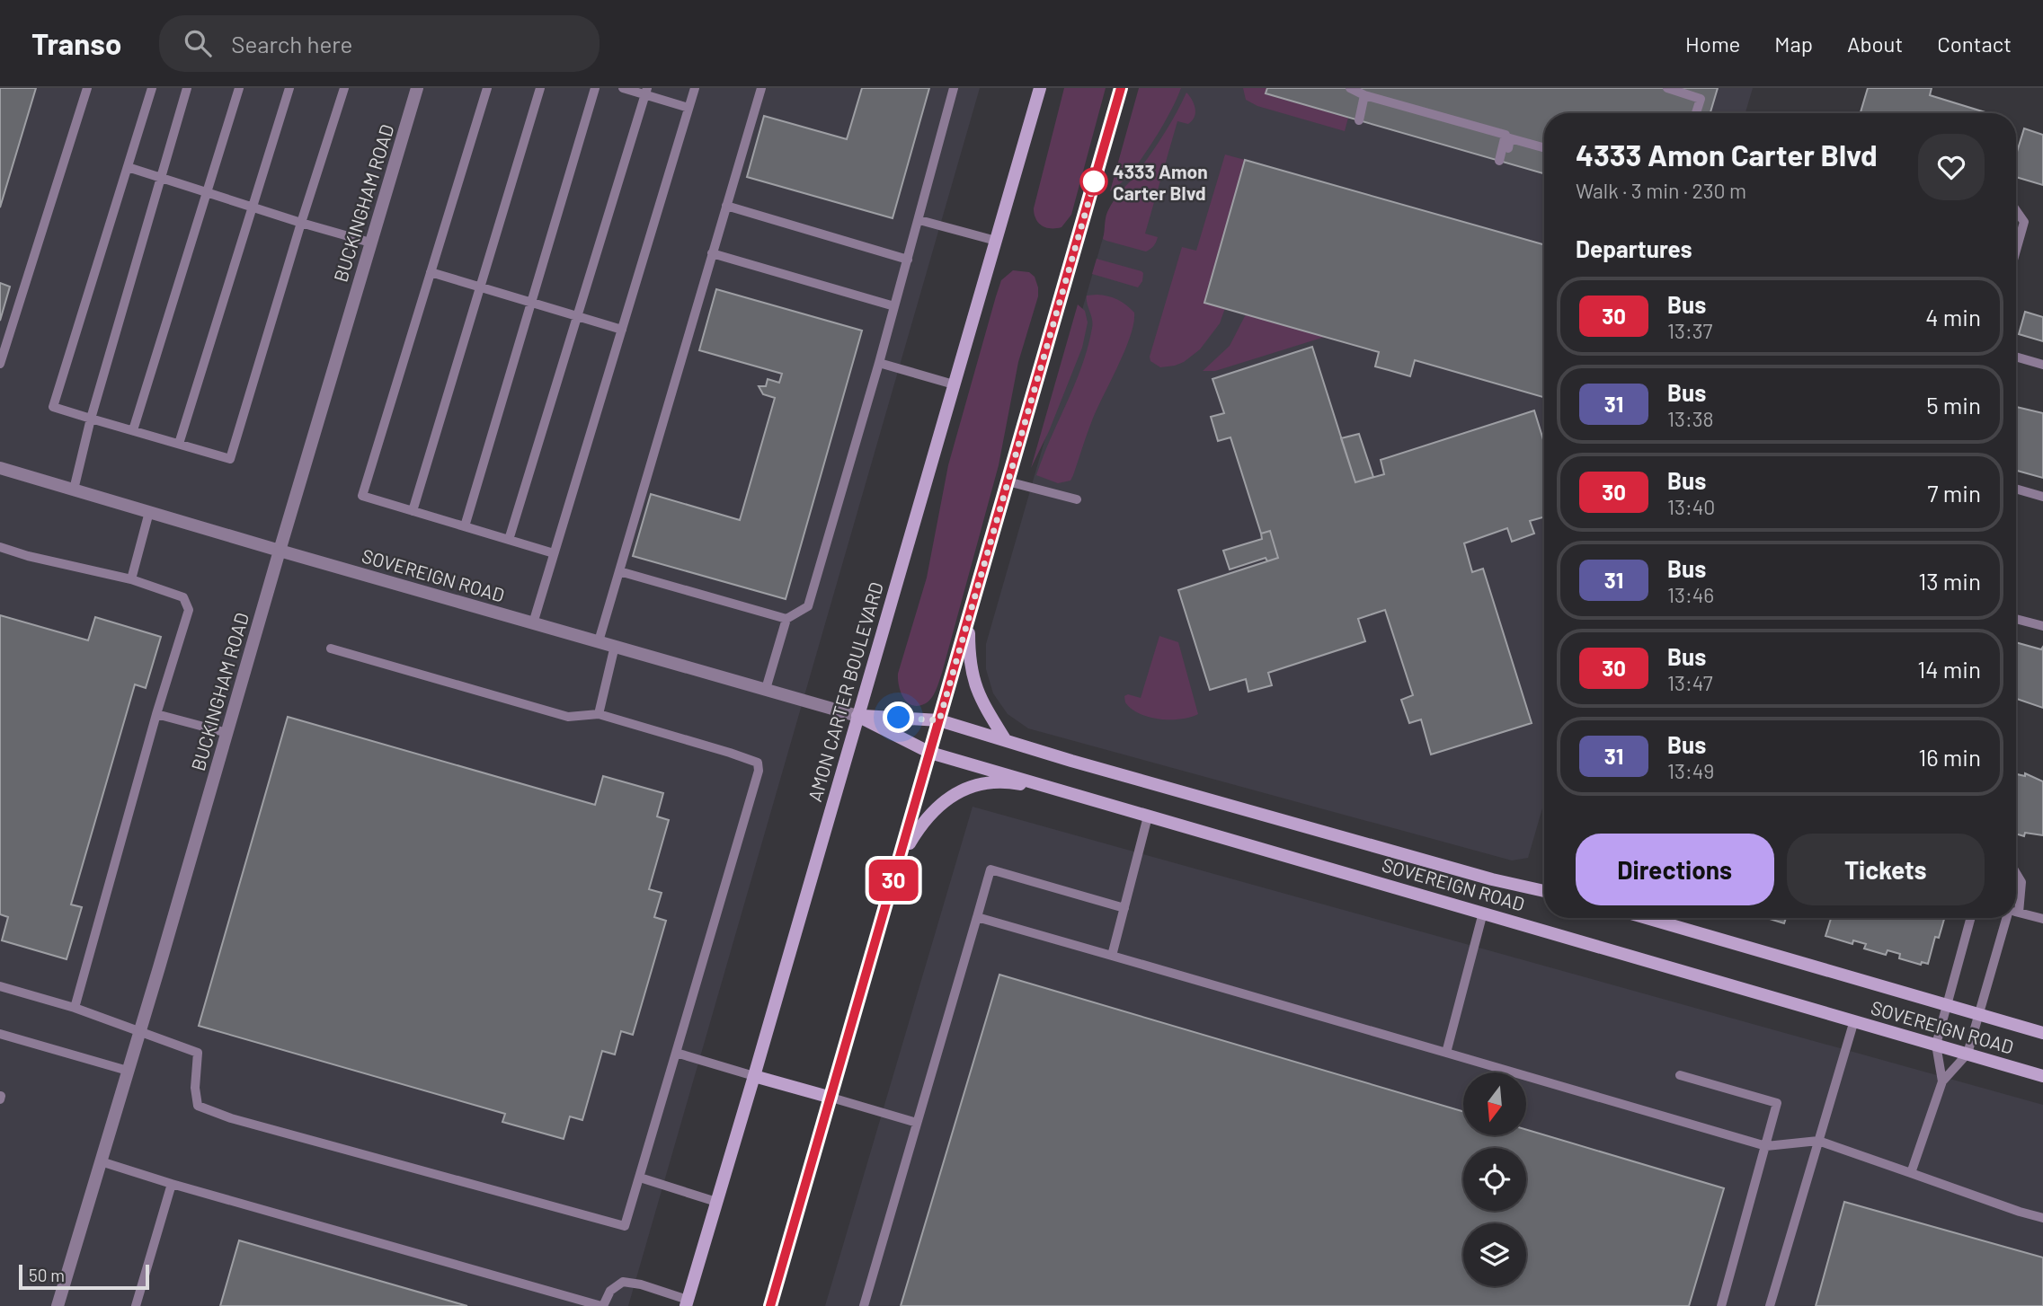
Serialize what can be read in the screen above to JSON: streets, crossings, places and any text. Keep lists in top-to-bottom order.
{
  "streets": {
    "street": ["BUCKINGHAM ROAD", "SOVEREIGN ROAD", "AMON CARTER BOULEVARD"]
  },
  "crossings": [
    ["BUCKINGHAM ROAD", "SOVEREIGN ROAD"],
    ["SOVEREIGN ROAD", "AMON CARTER BOULEVARD"]
  ],
  "places": ["4333 Amon Carter Blvd"],
  "lines": ["bus line 30"],
  "scale_bar": "50 m",
  "north": "bottom",
  "page": {
    "header": "Transo",
    "search": "Search here",
    "nav": [
      "Home",
      "Map",
      "About",
      "Contact"
    ],
    "on_map": "30",
    "heading": [
      ["4333 Amon Carter Blvd", "Walk · 3 min · 230 m"],
      "Departures"
    ],
    "list": [
      {
        "mark": "30",
        "name": "Bus",
        "note": "13:37",
        "value": "4 min"
      },
      {
        "mark": "31",
        "name": "Bus",
        "note": "13:38",
        "value": "5 min"
      },
      {
        "mark": "30",
        "name": "Bus",
        "note": "13:40",
        "value": "7 min"
      },
      {
        "mark": "31",
        "name": "Bus",
        "note": "13:46",
        "value": "13 min"
      },
      {
        "mark": "30",
        "name": "Bus",
        "note": "13:47",
        "value": "14 min"
      },
      {
        "mark": "31",
        "name": "Bus",
        "note": "13:49",
        "value": "16 min"
      }
    ],
    "buttons": ["Directions", "Tickets"],
    "scale": "50 m"
  }
}
